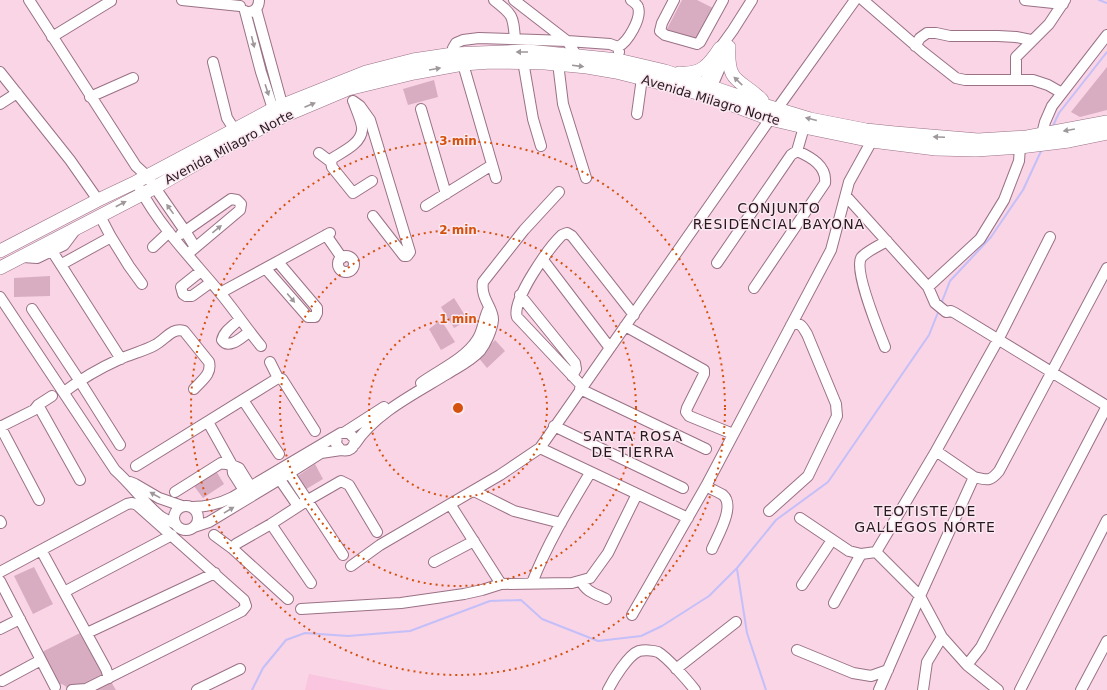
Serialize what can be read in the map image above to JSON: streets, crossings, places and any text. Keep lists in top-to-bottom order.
{
  "streets": {
    "main road": ["Avenida Milagro Norte"]
  },
  "districts": ["CONJUNTO RESIDENCIAL BAYONA", "SANTA ROSA DE TIERRA", "TEOTISTE DE GALLEGOS NORTE"],
  "rings": ["3 min", "2 min", "1 min"]
}
